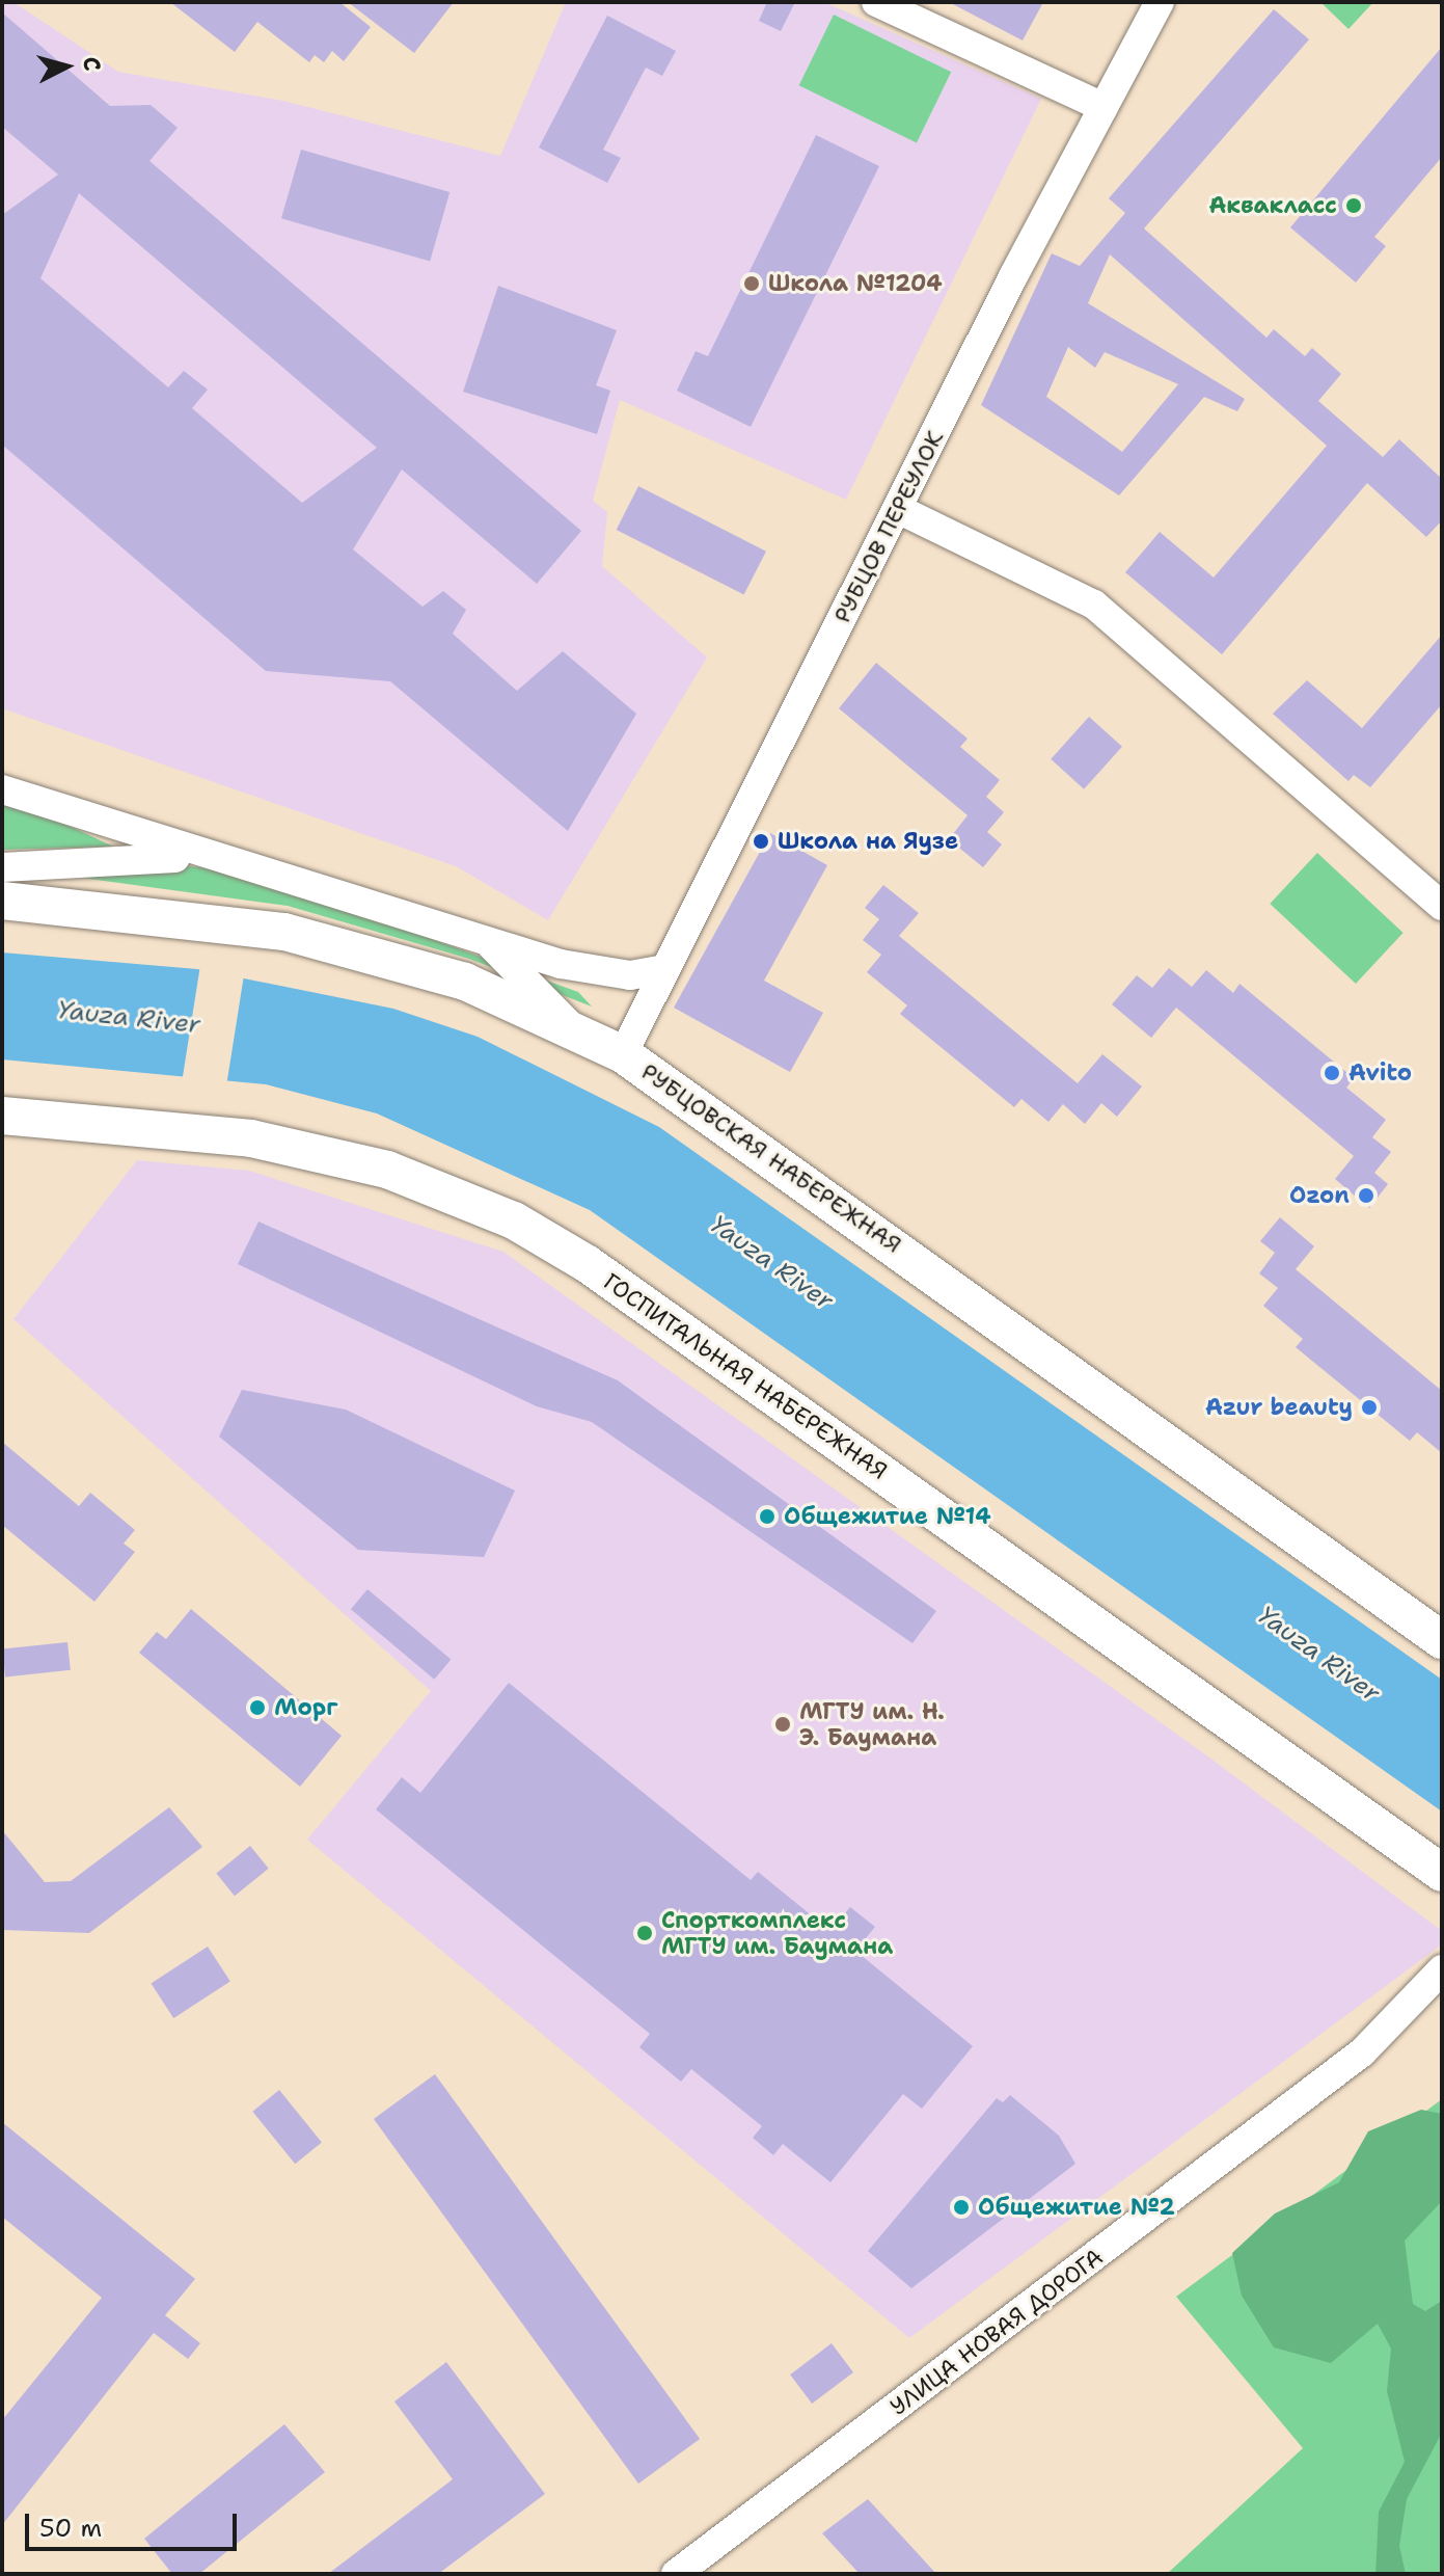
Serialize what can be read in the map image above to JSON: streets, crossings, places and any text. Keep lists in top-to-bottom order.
{
  "streets": {
    "main road": ["РУБЦОВСКАЯ НАБЕРЕЖНАЯ", "ГОСПИТАЛЬНАЯ НАБЕРЕЖНАЯ"],
    "street": ["РУБЦОВ ПЕРЕУЛОК", "УЛИЦА НОВАЯ ДОРОГА"]
  },
  "crossings": [
    ["РУБЦОВ ПЕРЕУЛОК", "РУБЦОВСКАЯ НАБЕРЕЖНАЯ"]
  ],
  "water": ["Yauza River"],
  "places": [
    "Аквакласс",
    "Школа №1204",
    "Школа на Яузе",
    "Avito",
    "Ozon",
    "Azur beauty",
    "Общежитие №14",
    "Морг",
    "МГТУ им. Н. Э. Баумана",
    "Спорткомплекс МГТУ им. Баумана",
    "Общежитие №2"
  ],
  "scale_bar": "50 m",
  "north": "right"
}
